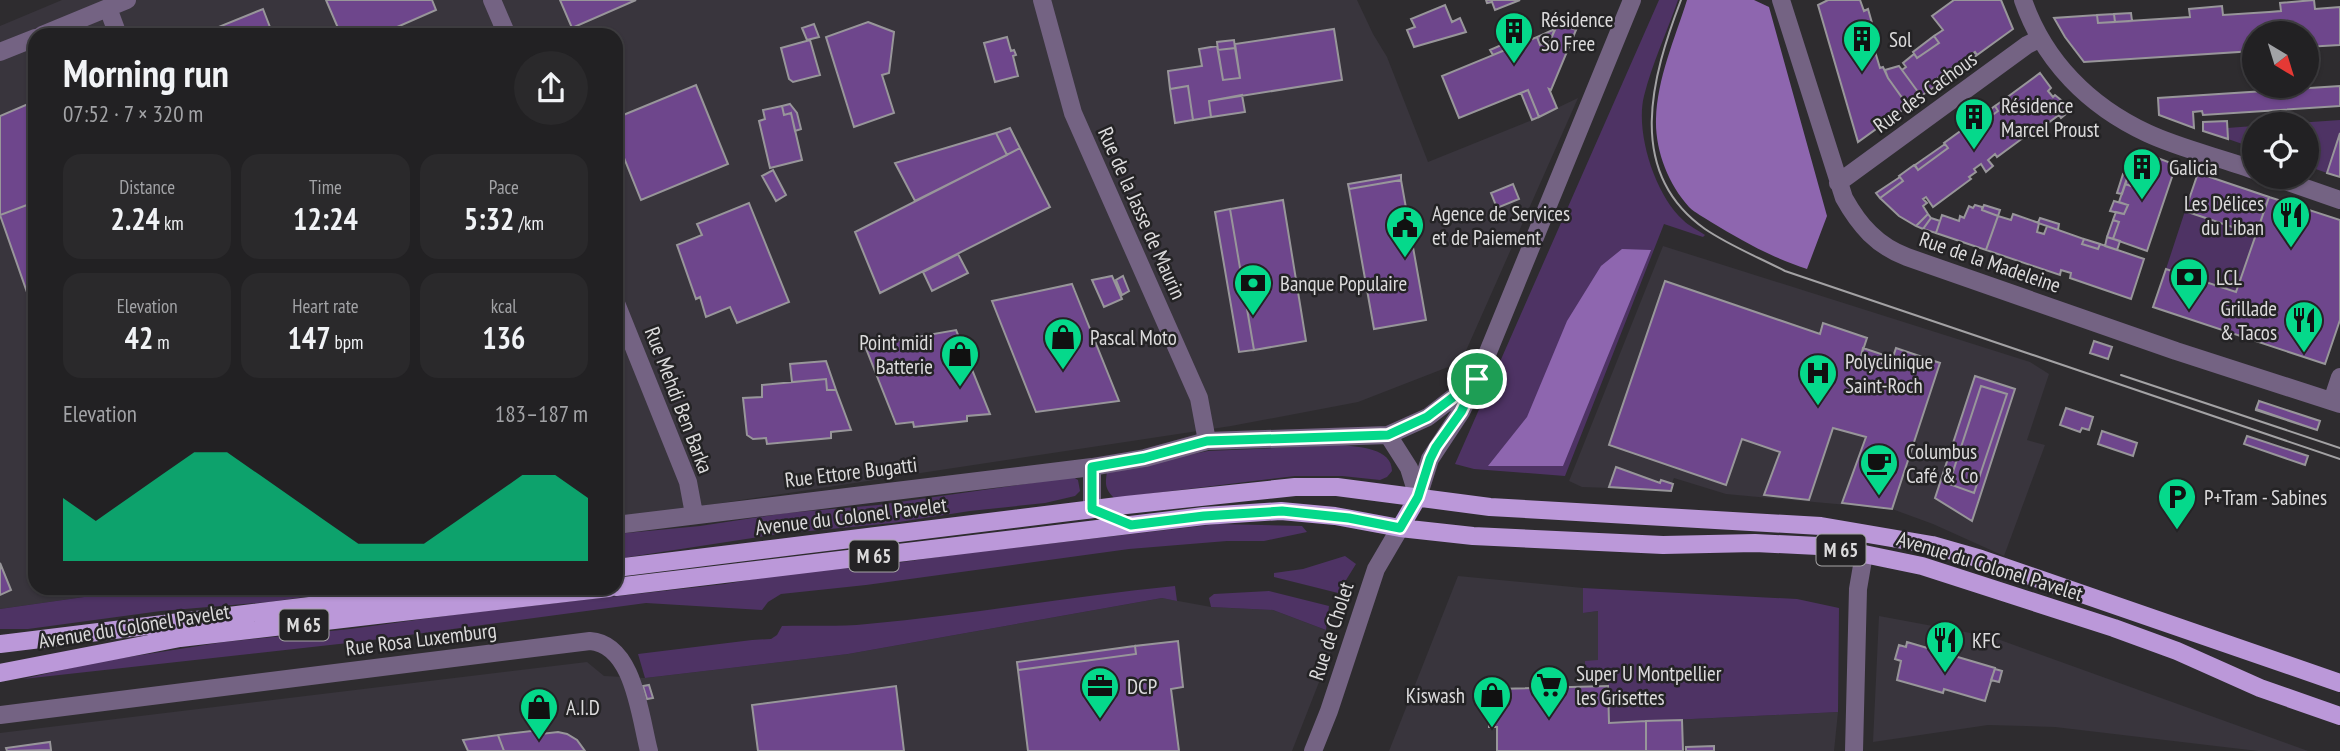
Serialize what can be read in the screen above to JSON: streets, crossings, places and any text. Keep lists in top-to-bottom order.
{
  "streets": {
    "main road": ["Avenue du Colonel Pavelet", "M 65"],
    "street": [
      "Rue des Cachous",
      "Rue de la Jasse de Maurin",
      "Rue de la Madeleine",
      "Rue Mehdi Ben Barka",
      "Rue Ettore Bugatti",
      "Rue de Cholet",
      "Rue Rosa Luxemburg"
    ]
  },
  "crossings": [
    ["Rue des Cachous", "Rue de la Madeleine"],
    ["Rue de la Jasse de Maurin", "Rue Ettore Bugatti"],
    ["Rue Mehdi Ben Barka", "Rue Ettore Bugatti"],
    ["Avenue du Colonel Pavelet", "Rue de Cholet"]
  ],
  "places": {
    "building": [
      "Résidence So Free",
      "Sol",
      "Résidence Marcel Proust",
      "Galicia"
    ],
    "restaurant": ["Les Délices du Liban", "Grillade & Tacos", "KFC"],
    "public building": ["Agence de Services et de Paiement"],
    "bank": ["LCL", "Banque Populaire"],
    "shop": [
      "Pascal Moto",
      "Point midi Batterie",
      "Kiswash",
      "A.I.D"
    ],
    "hospital": ["Polyclinique Saint-Roch"],
    "cafe": ["Columbus Café & Co"],
    "parking": ["P+Tram - Sabines"],
    "supermarket": ["Super U Montpellier les Grisettes"],
    "office": ["DCP"]
  },
  "north": "bottom right",
  "page": {
    "heading": ["Morning run", "07:52 · 7 × 320 m"],
    "stats": [
      ["Distance", "2.24 km"],
      ["Time", "12:24"],
      ["Pace", "5:32 /km"],
      ["Elevation", "42 m"],
      ["Heart rate", "147 bpm"],
      ["kcal", "136"]
    ],
    "chart": ["Elevation", "183–187 m"]
  }
}
